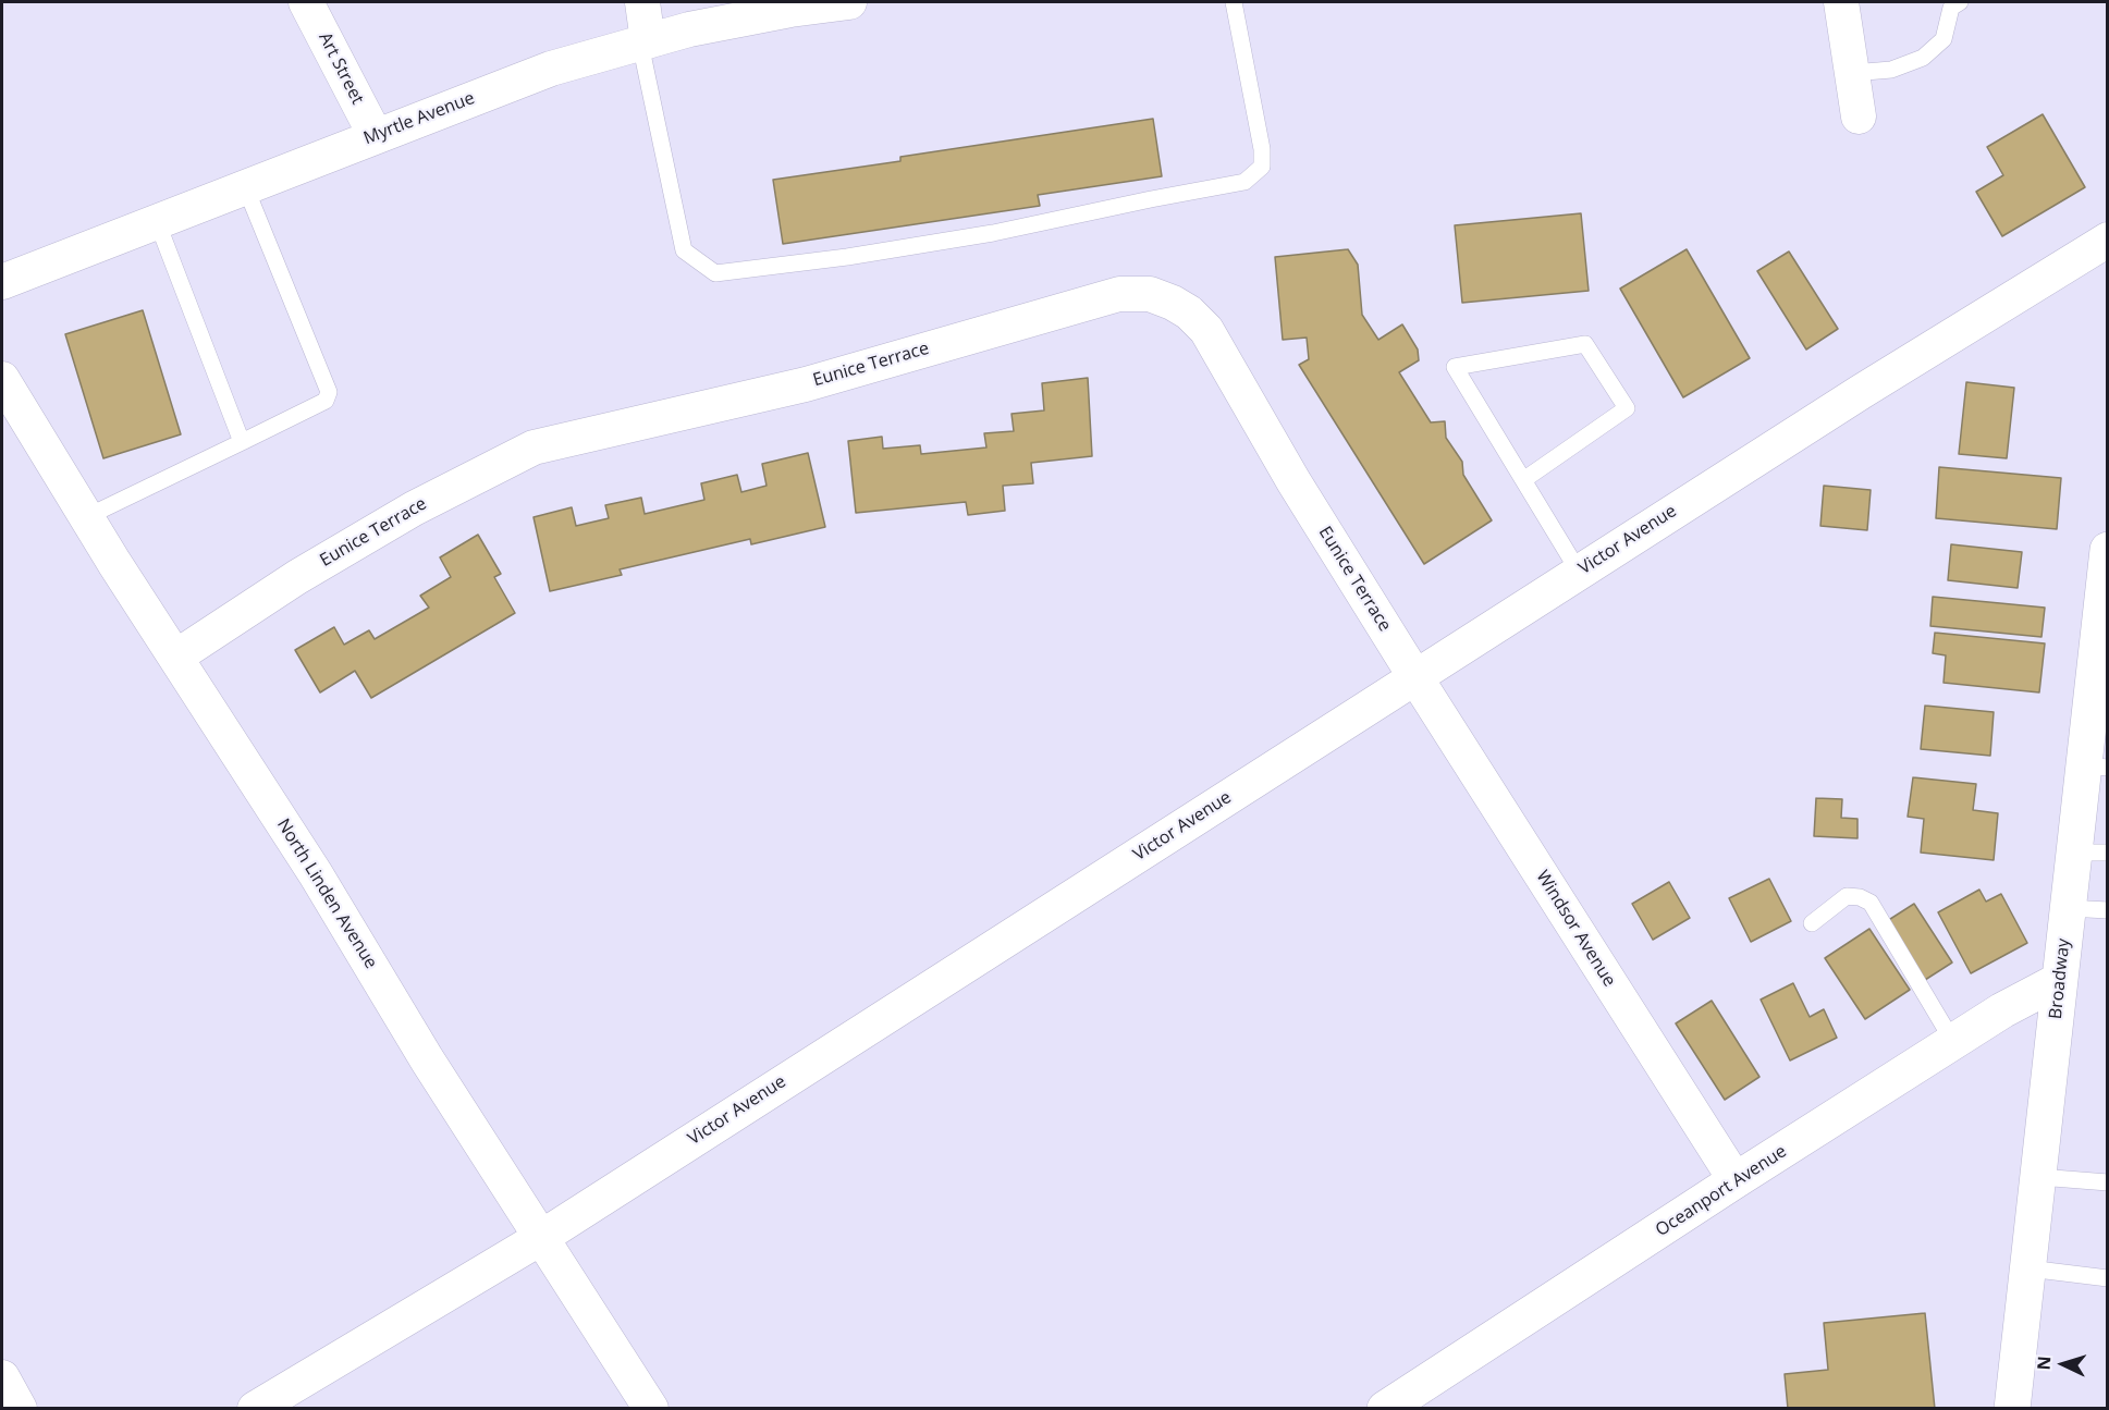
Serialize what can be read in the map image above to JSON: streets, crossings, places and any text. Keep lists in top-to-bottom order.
{
  "streets": {
    "street": [
      "Art Street",
      "Myrtle Avenue",
      "Eunice Terrace",
      "Victor Avenue",
      "North Linden Avenue",
      "Windsor Avenue",
      "Broadway",
      "Oceanport Avenue"
    ]
  },
  "crossings": [
    ["Art Street", "Myrtle Avenue"],
    ["Eunice Terrace", "Victor Avenue"],
    ["Eunice Terrace", "North Linden Avenue"],
    ["Eunice Terrace", "Windsor Avenue"],
    ["Victor Avenue", "North Linden Avenue"],
    ["Victor Avenue", "Windsor Avenue"],
    ["Windsor Avenue", "Oceanport Avenue"],
    ["Broadway", "Oceanport Avenue"]
  ],
  "north": "left"
}
